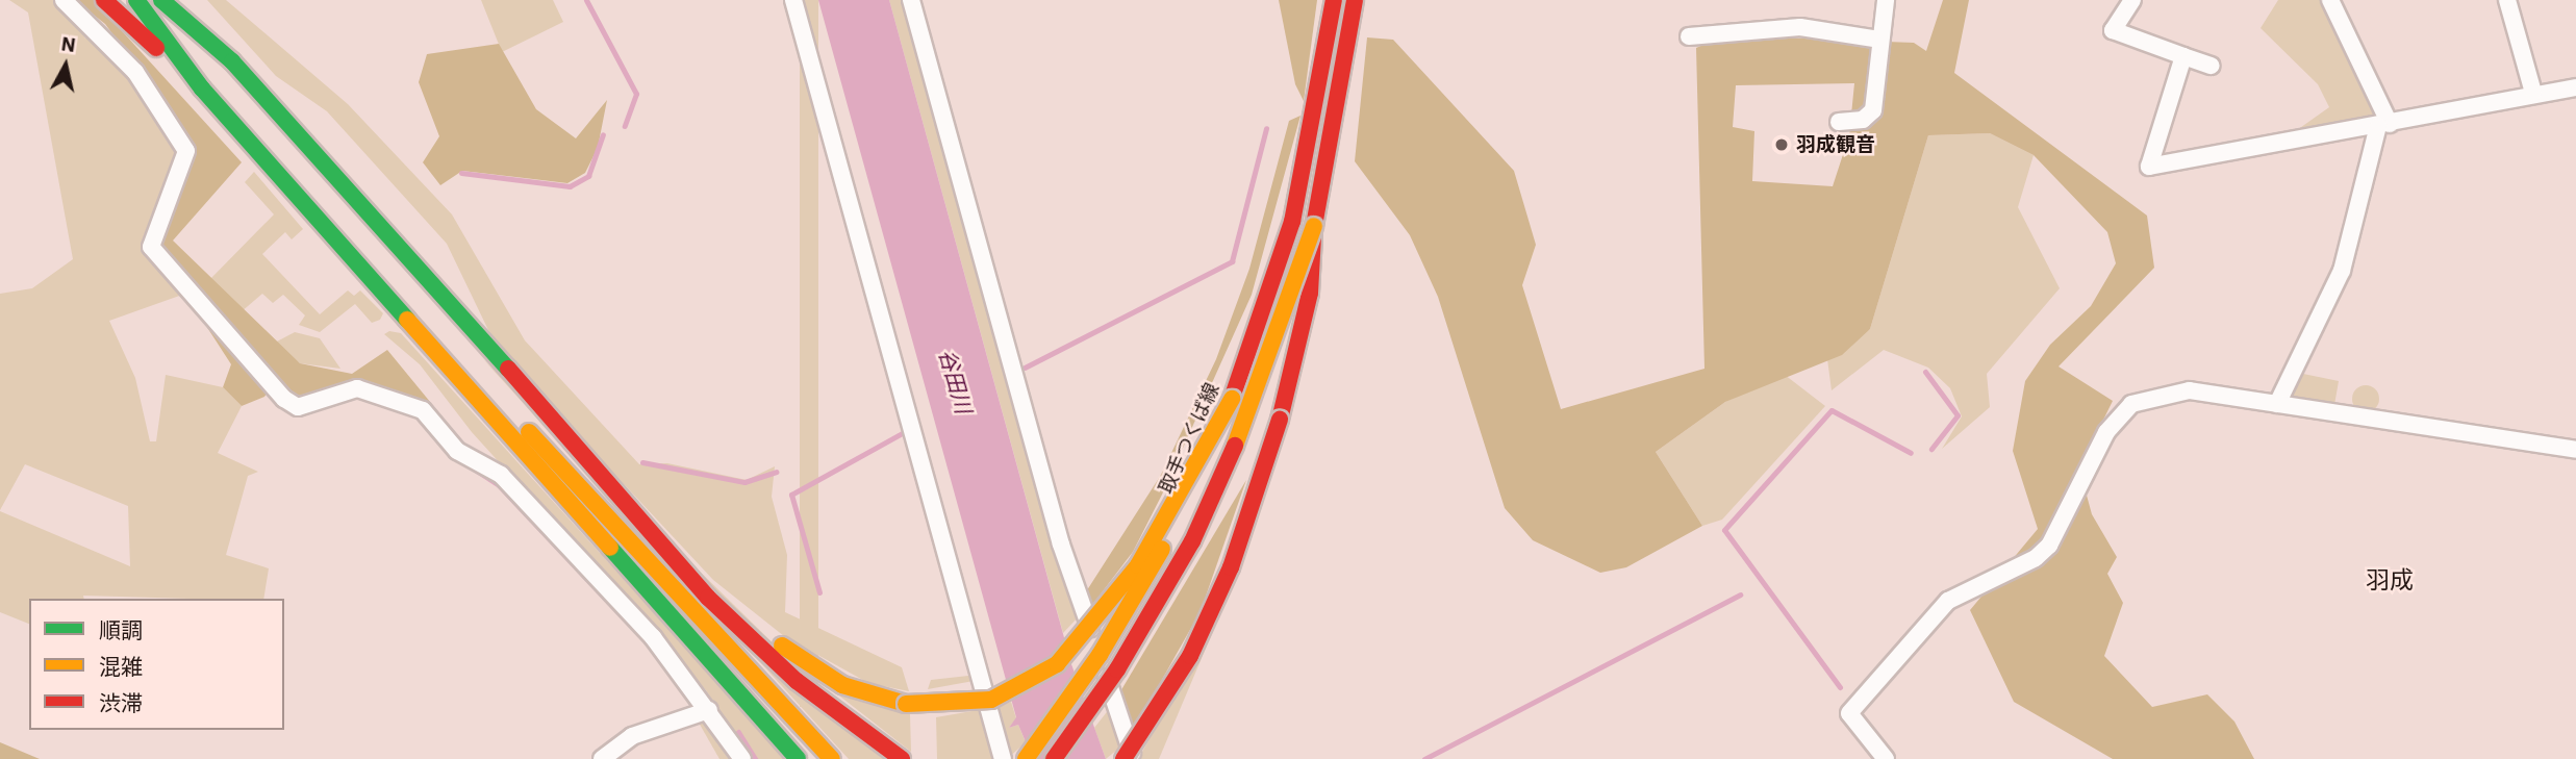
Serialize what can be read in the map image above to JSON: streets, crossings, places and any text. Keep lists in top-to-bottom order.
{
  "streets": {
    "main road": ["取手つくば線"]
  },
  "districts": ["羽成"],
  "water": ["谷田川"],
  "places": ["羽成観音"],
  "legend": ["順調", "混雑", "渋滞"],
  "north": "top"
}
